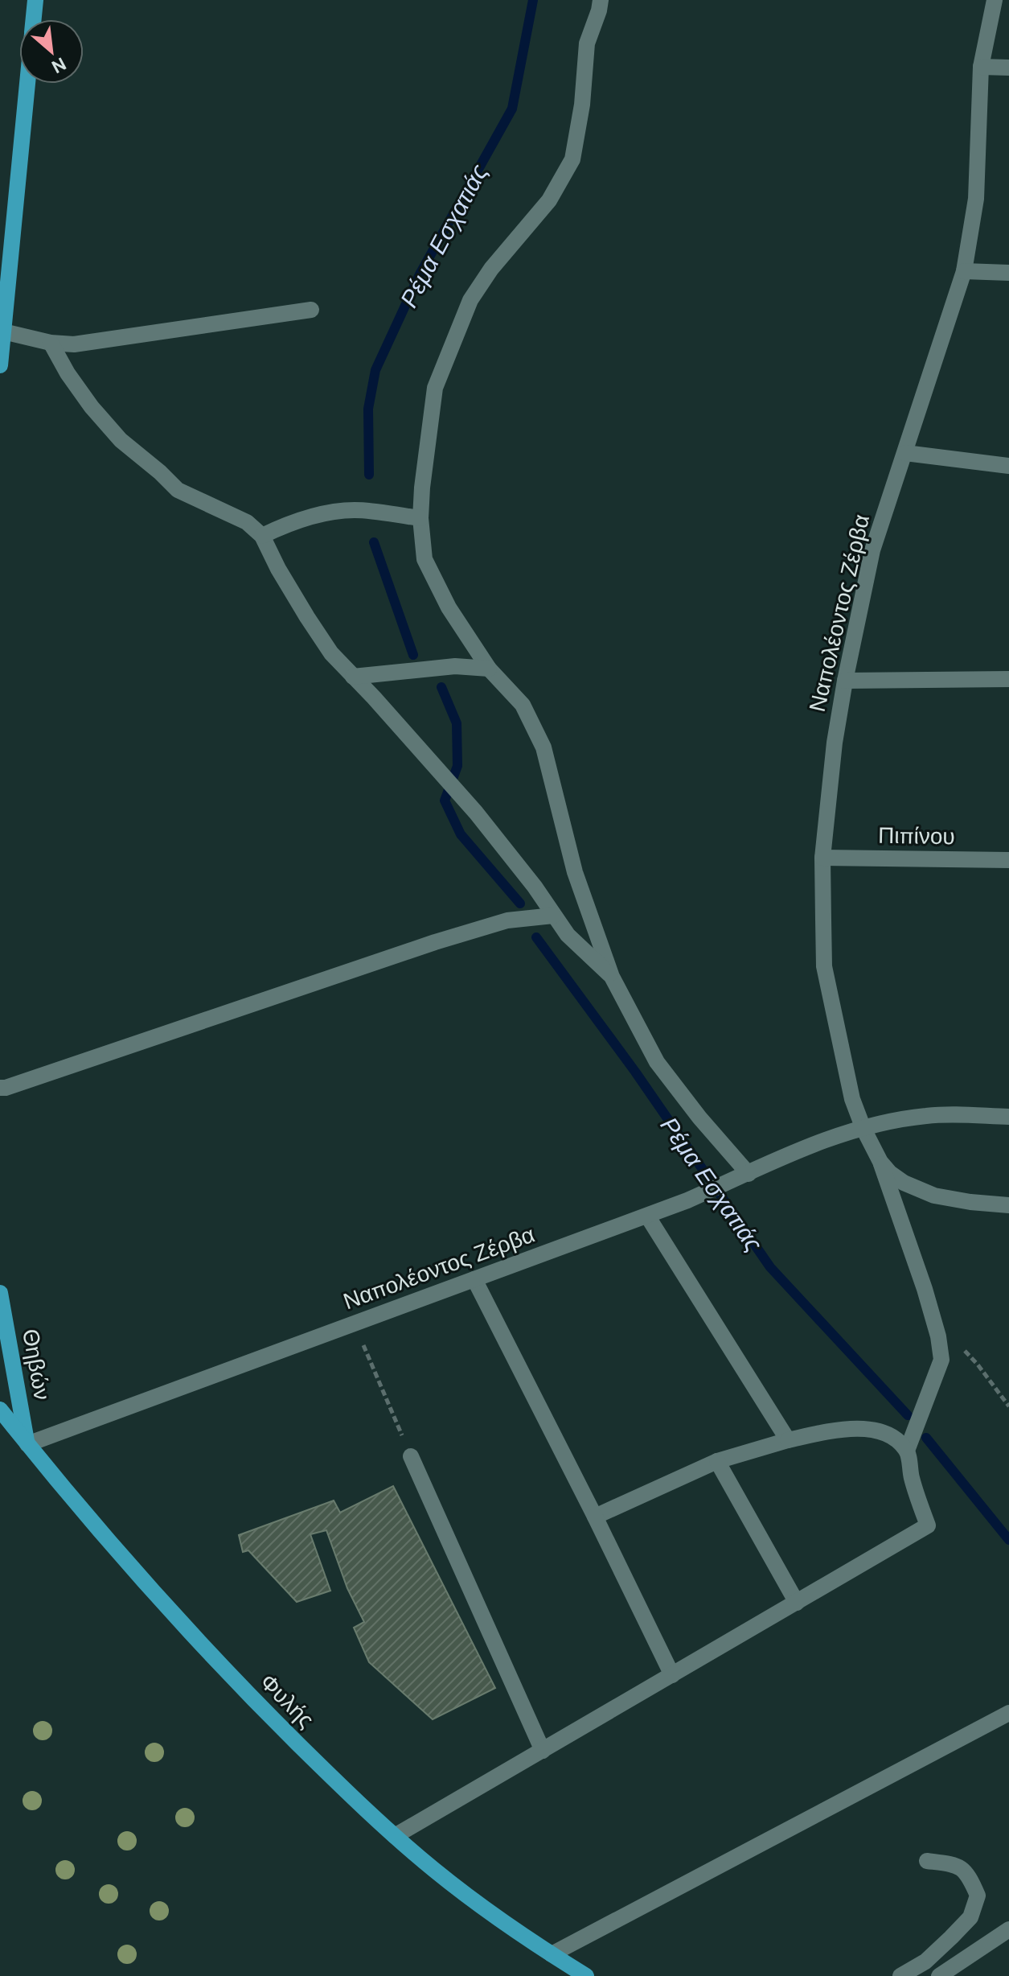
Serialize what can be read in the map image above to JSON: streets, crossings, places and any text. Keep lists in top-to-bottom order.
{
  "streets": {
    "main road": ["Θηβών", "Φυλής"],
    "street": ["Ναπολέοντος Ζέρβα", "Πιπίνου"]
  },
  "crossings": [
    ["Ναπολέοντος Ζέρβα", "Πιπίνου"],
    ["Ναπολέοντος Ζέρβα", "Θηβών"],
    ["Ναπολέοντος Ζέρβα", "Φυλής"],
    ["Θηβών", "Φυλής"]
  ],
  "water": ["Ρέμα Εσχατιάς"],
  "north": "bottom right"
}
